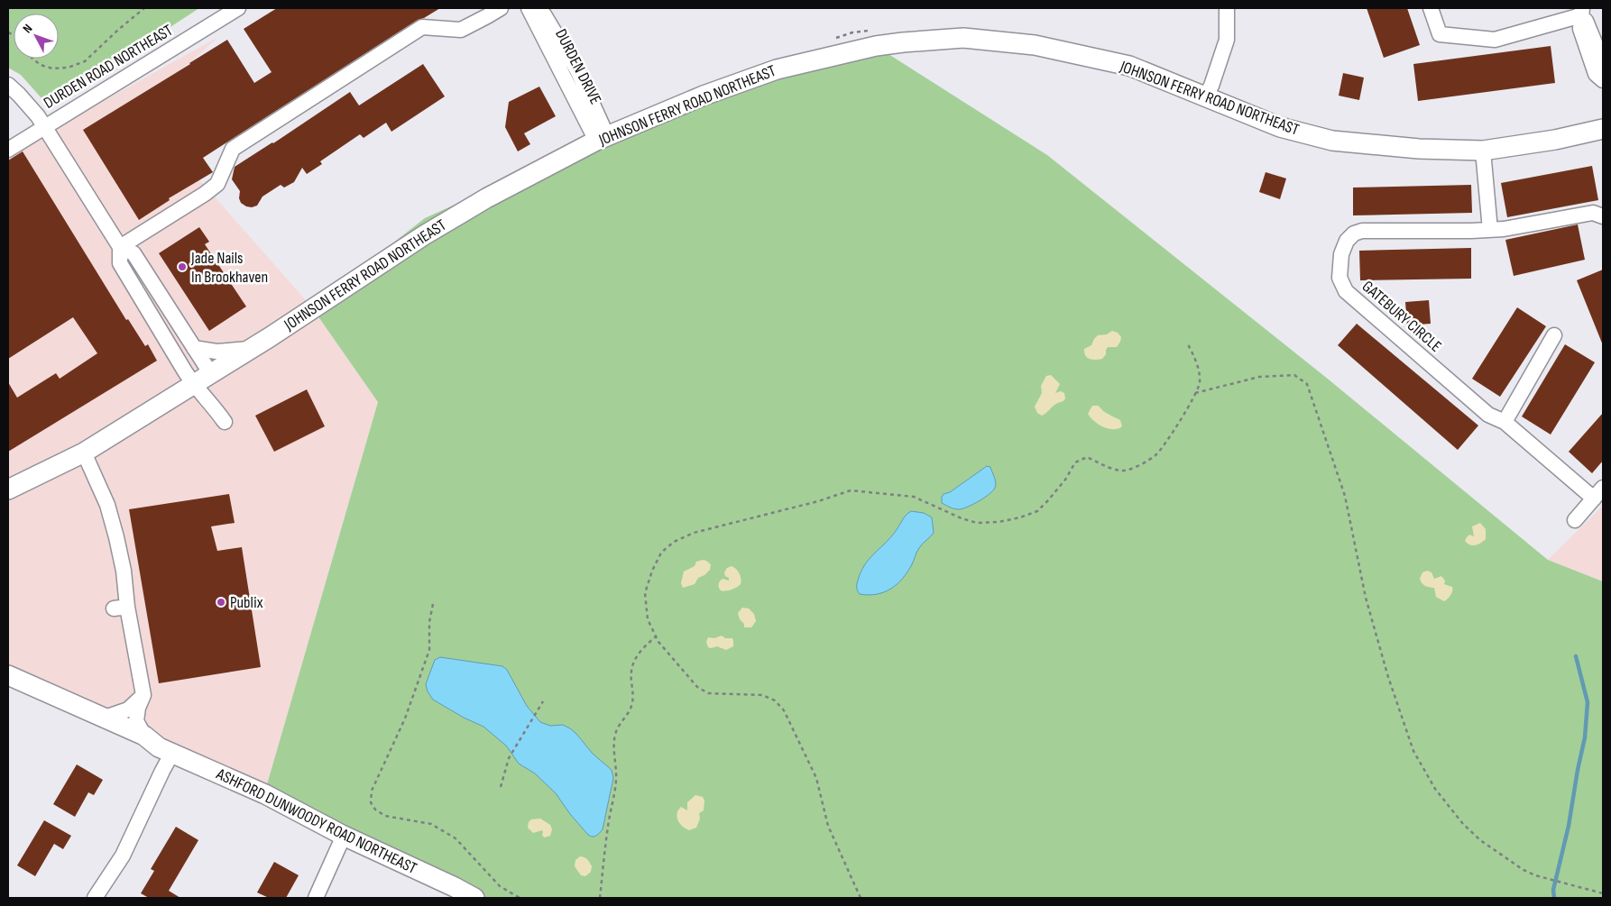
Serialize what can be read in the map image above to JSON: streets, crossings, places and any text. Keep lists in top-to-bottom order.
{
  "streets": {
    "main road": ["JOHNSON FERRY ROAD NORTHEAST", "ASHFORD DUNWOODY ROAD NORTHEAST"],
    "street": ["DURDEN ROAD NORTHEAST", "DURDEN DRIVE", "GATEBURY CIRCLE"]
  },
  "crossings": [
    ["DURDEN DRIVE", "JOHNSON FERRY ROAD NORTHEAST"]
  ],
  "places": ["Jade Nails In Brookhaven", "Publix"],
  "north": "top left"
}
